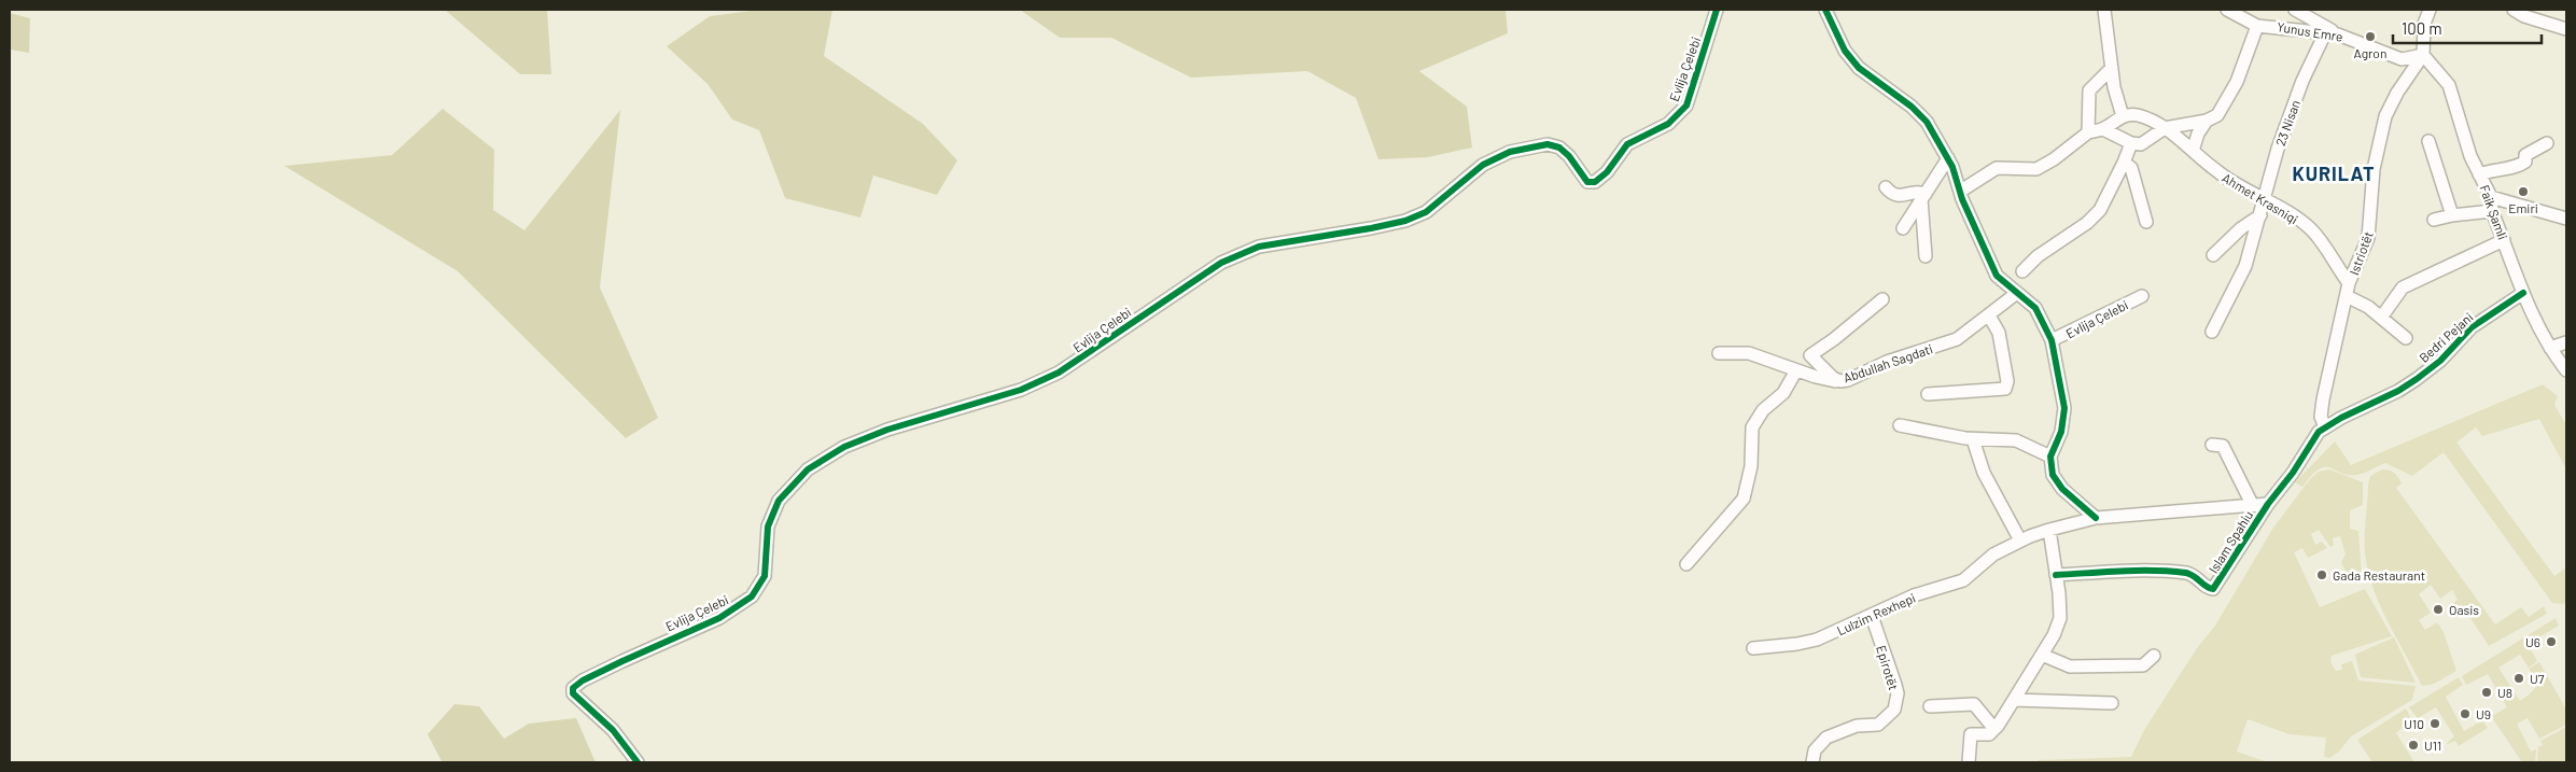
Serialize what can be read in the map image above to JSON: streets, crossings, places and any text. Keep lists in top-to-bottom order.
{
  "streets": {
    "street": [
      "Yunus Emre",
      "Evlija Çelebi",
      "23 Nisan",
      "Ahmet Krasniqi",
      "Faik Şamli",
      "Istriotët",
      "Bedri Pejani",
      "Abdullah Sagdati",
      "Islam Spahiu",
      "Lulzim Rexhepi",
      "Epirotët"
    ]
  },
  "crossings": [
    ["Yunus Emre", "23 Nisan"],
    ["Yunus Emre", "Faik Şamli"],
    ["Yunus Emre", "Istriotët"],
    ["Evlija Çelebi", "Abdullah Sagdati"],
    ["23 Nisan", "Ahmet Krasniqi"],
    ["Ahmet Krasniqi", "Istriotët"],
    ["Faik Şamli", "Istriotët"],
    ["Faik Şamli", "Bedri Pejani"],
    ["Istriotët", "Bedri Pejani"],
    ["Istriotët", "Islam Spahiu"],
    ["Bedri Pejani", "Islam Spahiu"],
    ["Lulzim Rexhepi", "Epirotët"]
  ],
  "districts": ["KURILAT"],
  "places": [
    "Agron",
    "Emiri",
    "Gada Restaurant",
    "Oasis",
    "U6",
    "U7",
    "U8",
    "U9",
    "U10",
    "U11"
  ],
  "scale_bar": "100 m"
}
